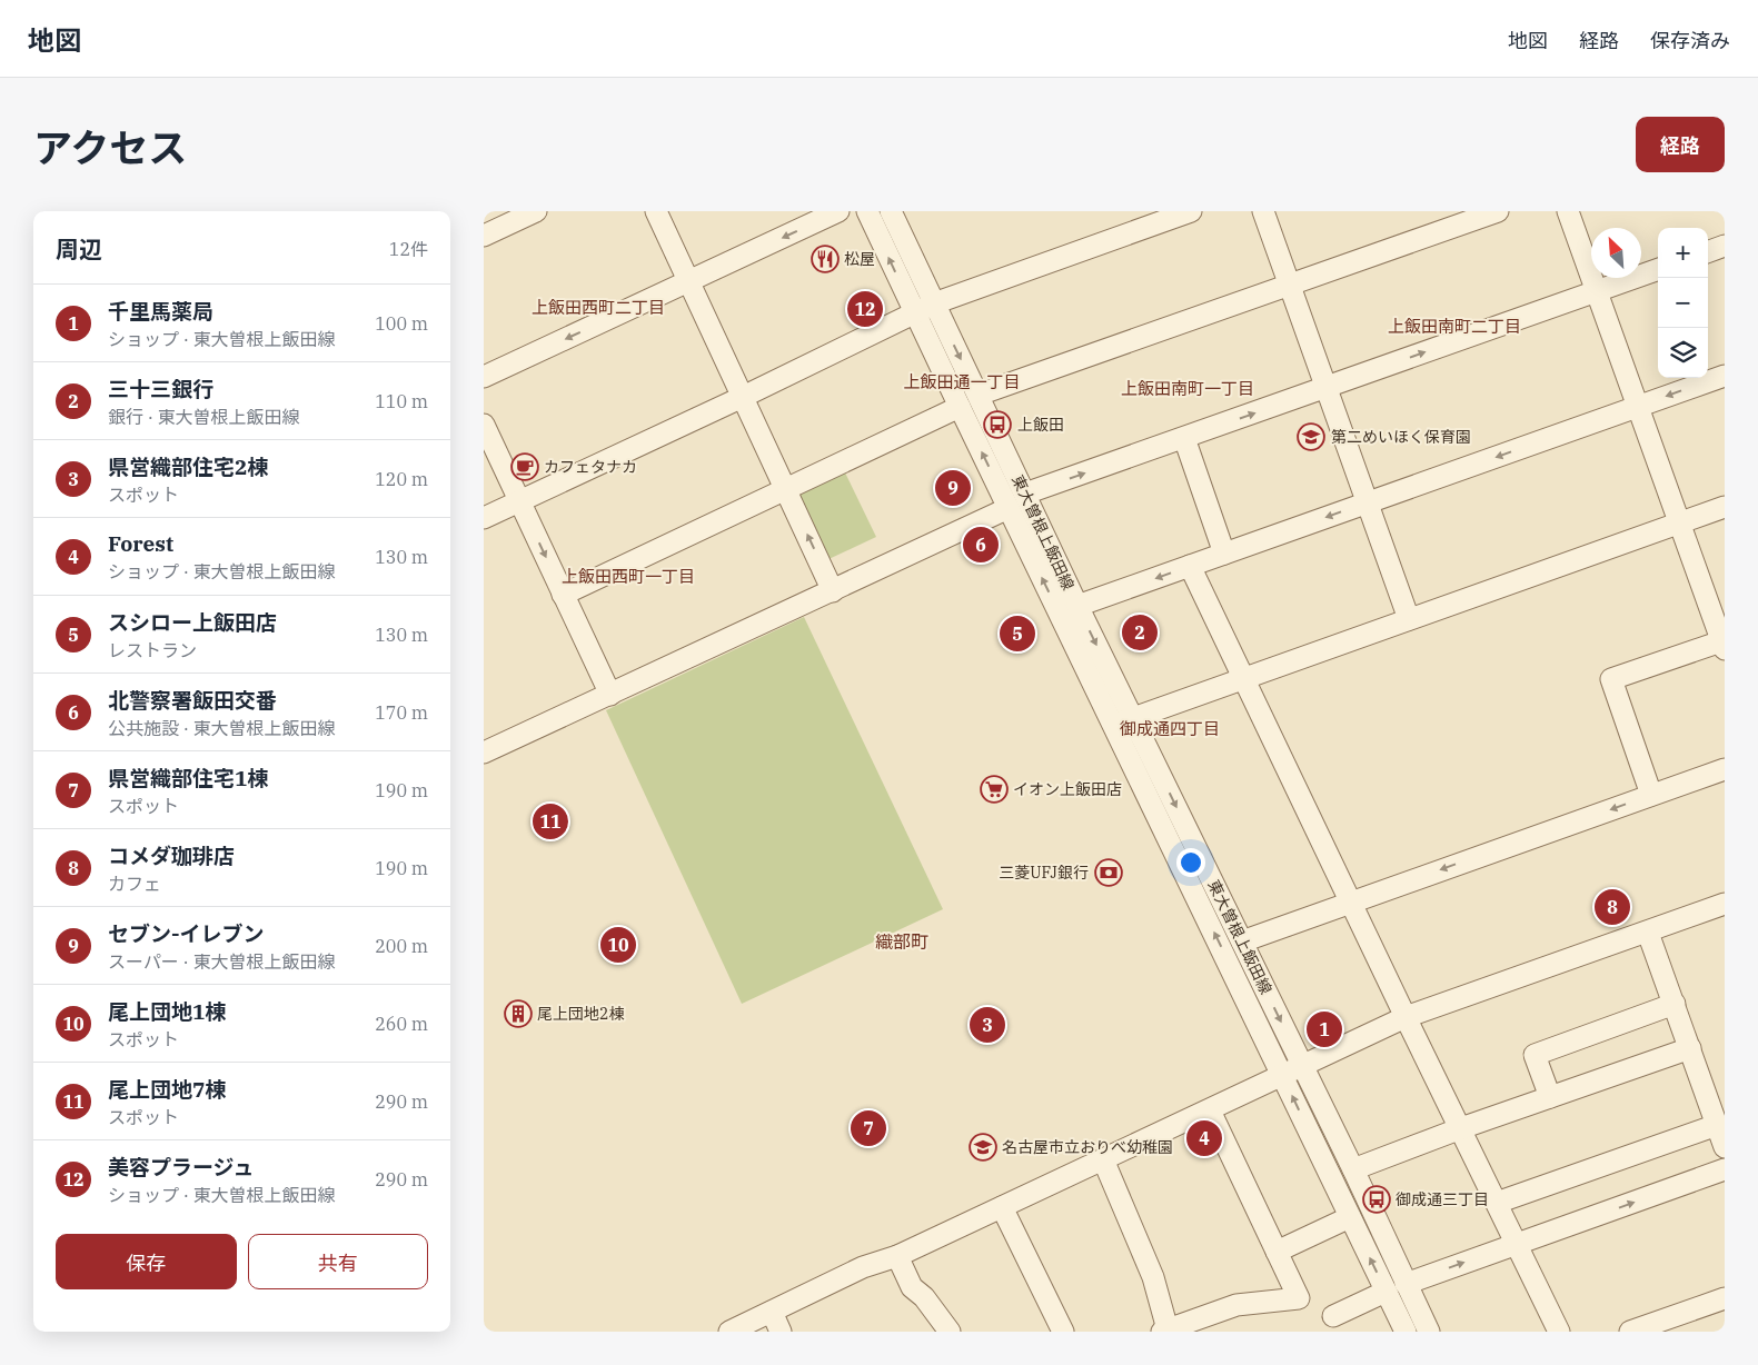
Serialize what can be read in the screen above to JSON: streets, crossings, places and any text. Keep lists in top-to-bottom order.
{
  "streets": {
    "street": ["東大曽根上飯田線"]
  },
  "districts": [
    "上飯田西町二丁目",
    "上飯田南町二丁目",
    "上飯田通一丁目",
    "上飯田南町一丁目",
    "上飯田西町一丁目",
    "御成通四丁目",
    "織部町"
  ],
  "places": {
    "restaurant": ["松屋"],
    "bus stop": ["上飯田", "御成通三丁目"],
    "school or university": ["第二めいほく保育園", "名古屋市立おりべ幼稚園"],
    "cafe": ["カフェタナカ"],
    "supermarket": ["イオン上飯田店"],
    "bank": ["三菱UFJ銀行"],
    "building": ["尾上団地2棟"]
  },
  "north": "top left",
  "page": {
    "header": "地図",
    "nav": ["地図", "経路", "保存済み"],
    "title": "アクセス",
    "buttons": [
      "経路",
      ["保存", "共有"]
    ],
    "heading": ["周辺", "12件"],
    "map_buttons": ["+", "−"],
    "list": [
      {
        "mark": "1",
        "name": "千里馬薬局",
        "note": "ショップ · 東大曽根上飯田線",
        "value": "100 m"
      },
      {
        "mark": "2",
        "name": "三十三銀行",
        "note": "銀行 · 東大曽根上飯田線",
        "value": "110 m"
      },
      {
        "mark": "3",
        "name": "県営織部住宅2棟",
        "note": "スポット",
        "value": "120 m"
      },
      {
        "mark": "4",
        "name": "Forest",
        "note": "ショップ · 東大曽根上飯田線",
        "value": "130 m"
      },
      {
        "mark": "5",
        "name": "スシロー上飯田店",
        "note": "レストラン",
        "value": "130 m"
      },
      {
        "mark": "6",
        "name": "北警察署飯田交番",
        "note": "公共施設 · 東大曽根上飯田線",
        "value": "170 m"
      },
      {
        "mark": "7",
        "name": "県営織部住宅1棟",
        "note": "スポット",
        "value": "190 m"
      },
      {
        "mark": "8",
        "name": "コメダ珈琲店",
        "note": "カフェ",
        "value": "190 m"
      },
      {
        "mark": "9",
        "name": "セブン-イレブン",
        "note": "スーパー · 東大曽根上飯田線",
        "value": "200 m"
      },
      {
        "mark": "10",
        "name": "尾上団地1棟",
        "note": "スポット",
        "value": "260 m"
      },
      {
        "mark": "11",
        "name": "尾上団地7棟",
        "note": "スポット",
        "value": "290 m"
      },
      {
        "mark": "12",
        "name": "美容プラージュ",
        "note": "ショップ · 東大曽根上飯田線",
        "value": "290 m"
      }
    ],
    "pins": [
      "12",
      "9",
      "6",
      "2",
      "5",
      "11",
      "8",
      "10",
      "3",
      "1",
      "7",
      "4"
    ]
  }
}
